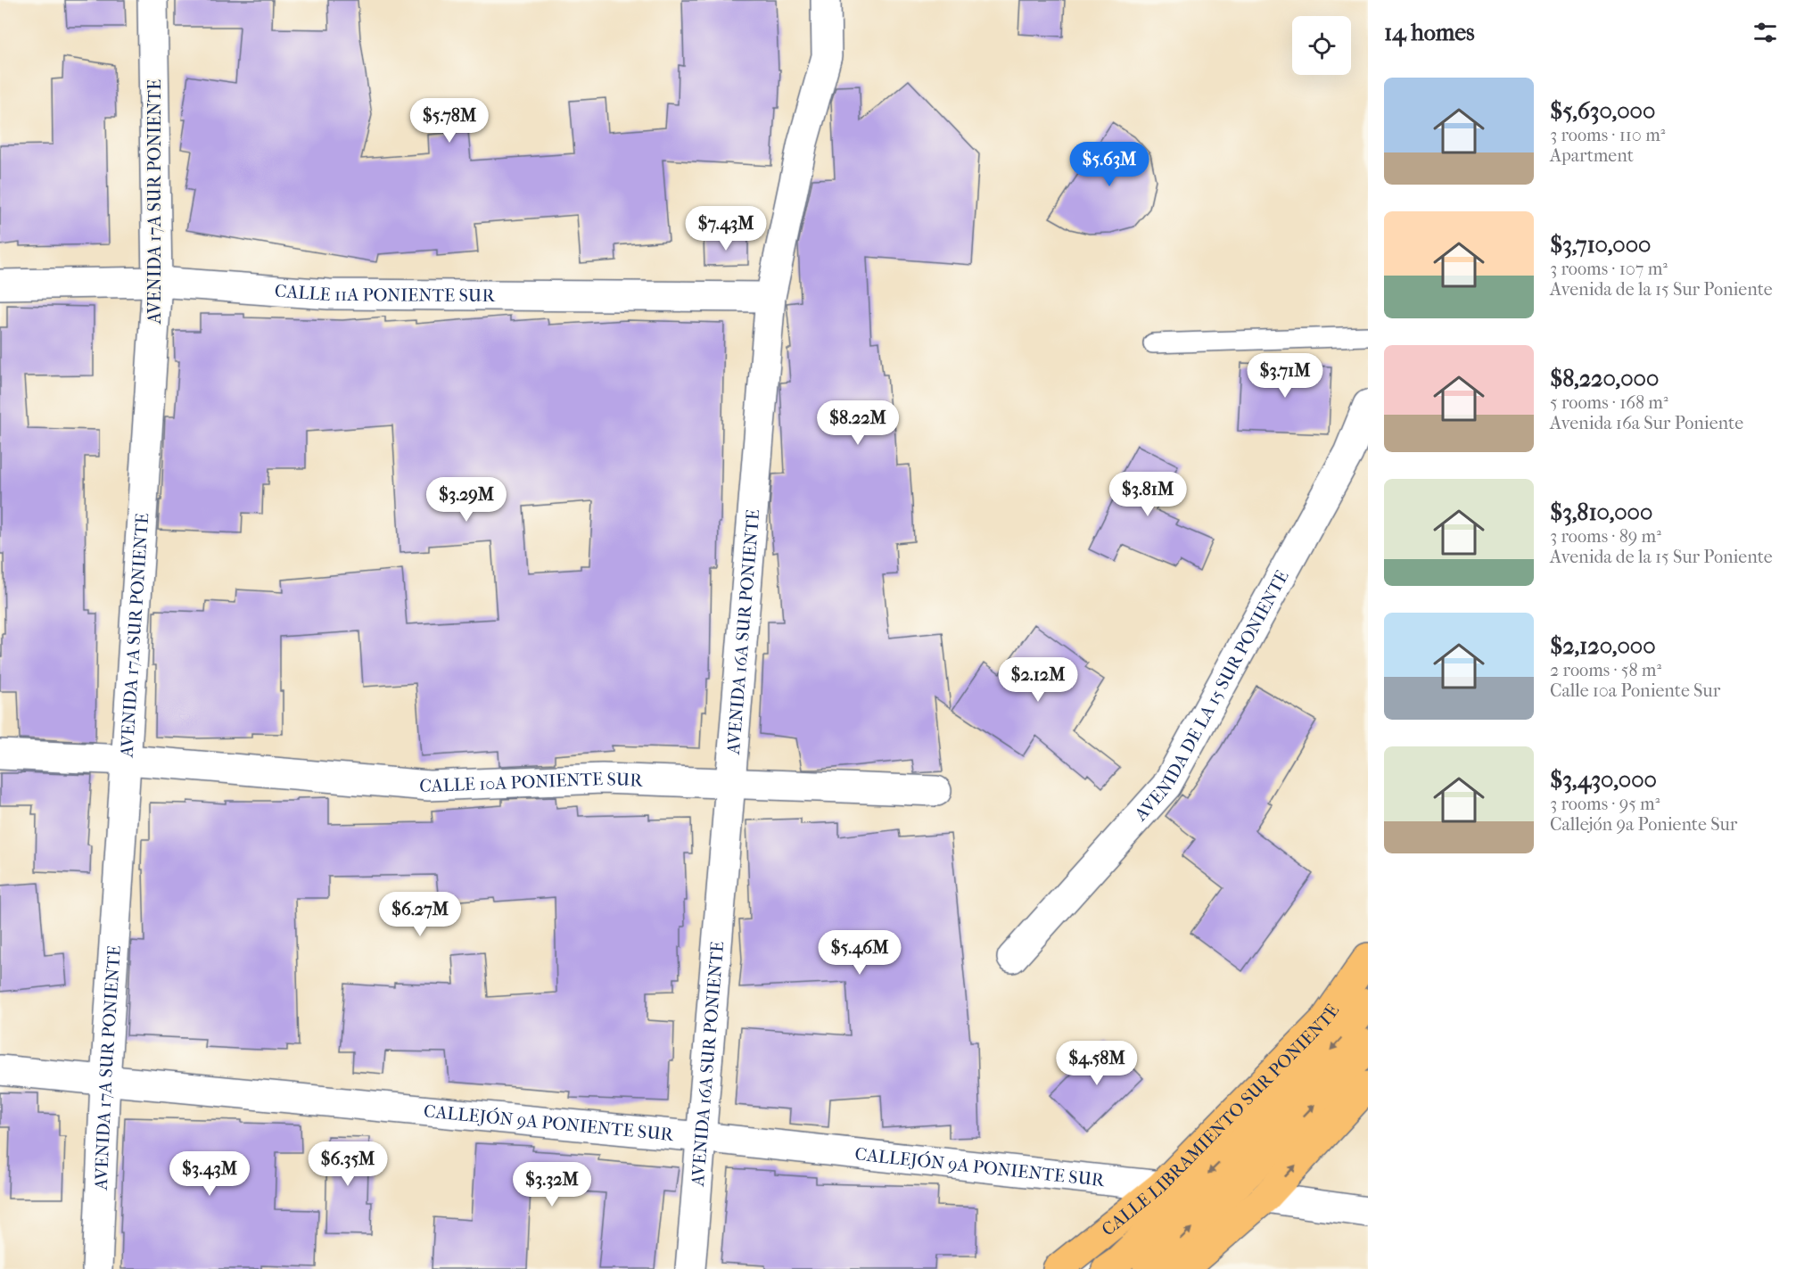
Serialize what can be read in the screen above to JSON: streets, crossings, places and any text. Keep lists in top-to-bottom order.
{
  "streets": {
    "main road": ["CALLE LIBRAMIENTO SUR PONIENTE"],
    "street": [
      "AVENIDA 17A SUR PONIENTE",
      "CALLE 11A PONIENTE SUR",
      "AVENIDA 16A SUR PONIENTE",
      "AVENIDA DE LA 15 SUR PONIENTE",
      "CALLE 10A PONIENTE SUR",
      "CALLEJÓN 9A PONIENTE SUR"
    ]
  },
  "crossings": [
    ["AVENIDA 17A SUR PONIENTE", "CALLE 11A PONIENTE SUR"],
    ["AVENIDA 17A SUR PONIENTE", "CALLE 10A PONIENTE SUR"],
    ["AVENIDA 17A SUR PONIENTE", "CALLEJÓN 9A PONIENTE SUR"],
    ["CALLE 11A PONIENTE SUR", "AVENIDA 16A SUR PONIENTE"],
    ["AVENIDA 16A SUR PONIENTE", "CALLE 10A PONIENTE SUR"],
    ["AVENIDA 16A SUR PONIENTE", "CALLEJÓN 9A PONIENTE SUR"],
    ["CALLE LIBRAMIENTO SUR PONIENTE", "CALLEJÓN 9A PONIENTE SUR"]
  ],
  "page": {
    "heading": "14 homes",
    "list": [
      {
        "name": "$5,630,000",
        "note": "3 rooms · 110 m² · Apartment"
      },
      {
        "name": "$3,710,000",
        "note": "3 rooms · 107 m² · Avenida de la 15 Sur Poniente"
      },
      {
        "name": "$8,220,000",
        "note": "5 rooms · 168 m² · Avenida 16a Sur Poniente"
      },
      {
        "name": "$3,810,000",
        "note": "3 rooms · 89 m² · Avenida de la 15 Sur Poniente"
      },
      {
        "name": "$2,120,000",
        "note": "2 rooms · 58 m² · Calle 10a Poniente Sur"
      },
      {
        "name": "$3,430,000",
        "note": "3 rooms · 95 m² · Callejón 9a Poniente Sur"
      }
    ],
    "price": [
      "$5.78M",
      "$5.63M",
      "$7.43M",
      "$3.71M",
      "$8.22M",
      "$3.81M",
      "$3.29M",
      "$2.12M",
      "$6.27M",
      "$5.46M",
      "$4.58M",
      "$6.35M",
      "$3.43M",
      "$3.32M"
    ]
  }
}
